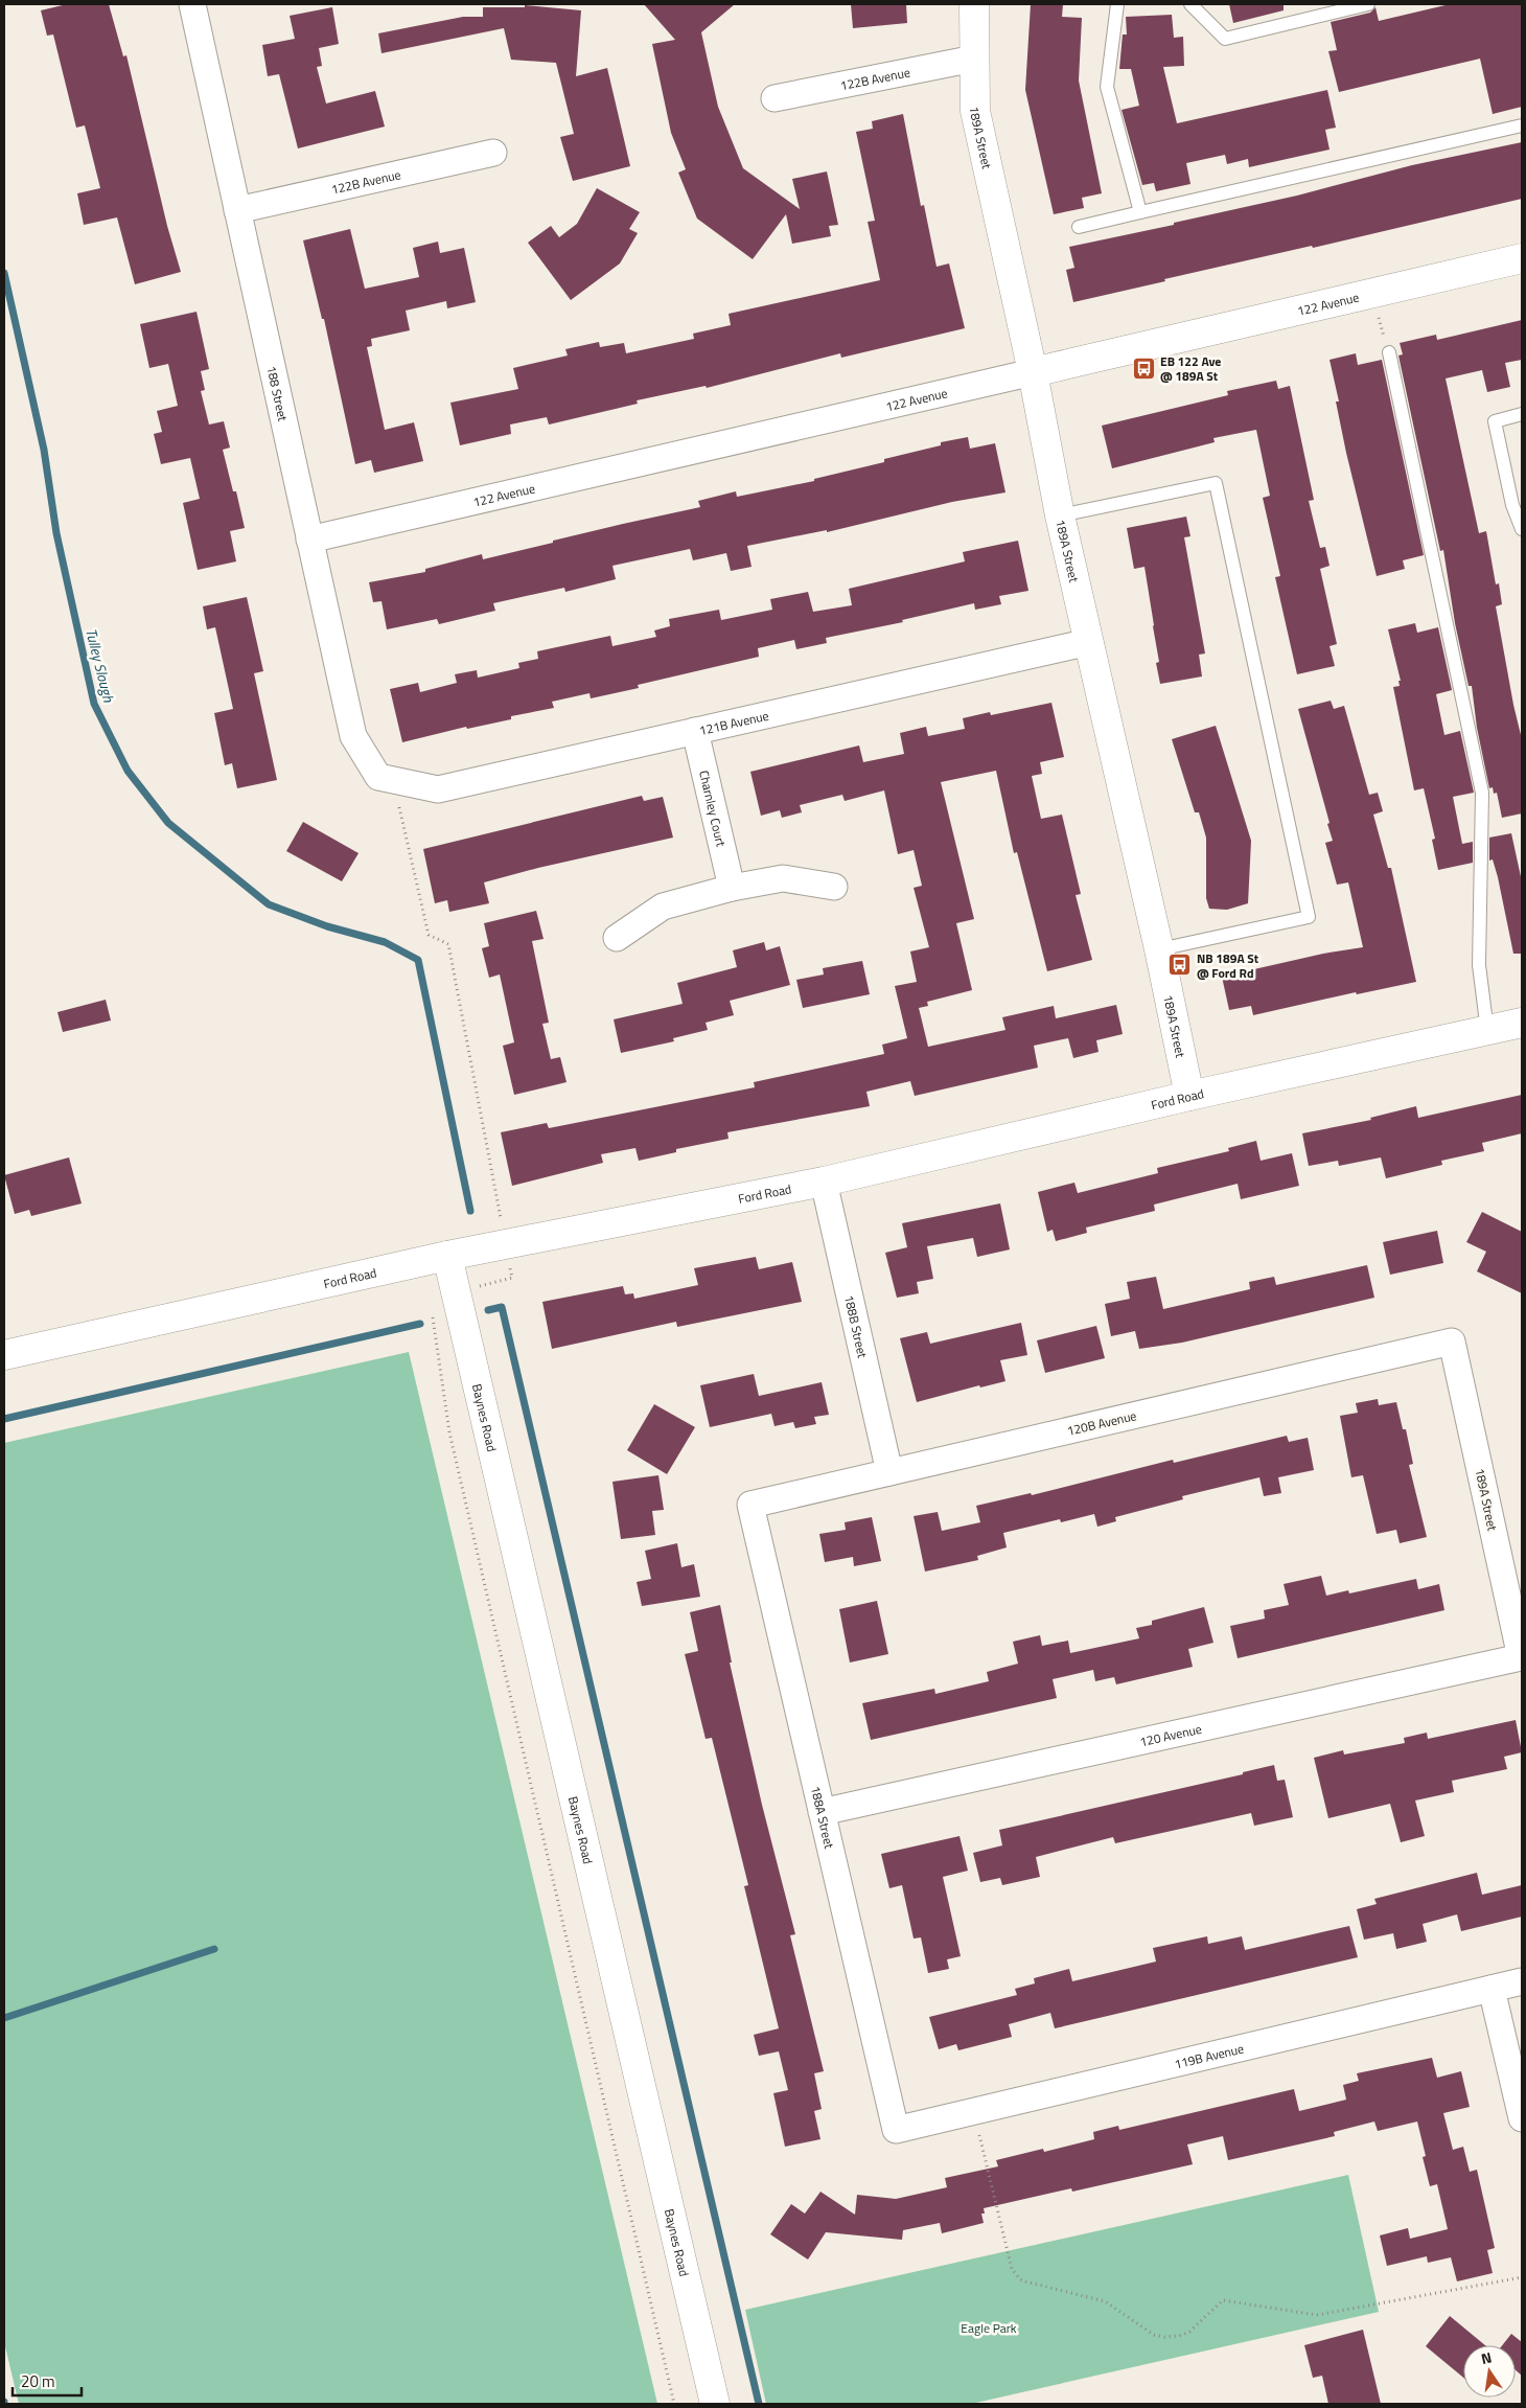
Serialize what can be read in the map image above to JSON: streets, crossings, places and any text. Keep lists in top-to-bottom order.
{
  "streets": {
    "street": [
      "122B Avenue",
      "189A Street",
      "122 Avenue",
      "188 Street",
      "121B Avenue",
      "Charnley Court",
      "Ford Road",
      "188B Street",
      "Baynes Road",
      "120B Avenue",
      "120 Avenue",
      "188A Street",
      "119B Avenue"
    ]
  },
  "crossings": [
    ["122B Avenue", "189A Street"],
    ["122B Avenue", "188 Street"],
    ["189A Street", "122 Avenue"],
    ["189A Street", "121B Avenue"],
    ["189A Street", "Ford Road"],
    ["189A Street", "120B Avenue"],
    ["189A Street", "120 Avenue"],
    ["122 Avenue", "188 Street"],
    ["188 Street", "121B Avenue"],
    ["121B Avenue", "Charnley Court"],
    ["Ford Road", "188B Street"],
    ["Ford Road", "Baynes Road"],
    ["188B Street", "120B Avenue"],
    ["120B Avenue", "188A Street"],
    ["120 Avenue", "188A Street"],
    ["188A Street", "119B Avenue"]
  ],
  "water": ["Tulley Slough"],
  "parks": ["Eagle Park"],
  "places": {
    "bus stop": ["EB 122 Ave @ 189A St", "NB 189A St @ Ford Rd"]
  },
  "scale_bar": "20 m",
  "north": "top"
}
